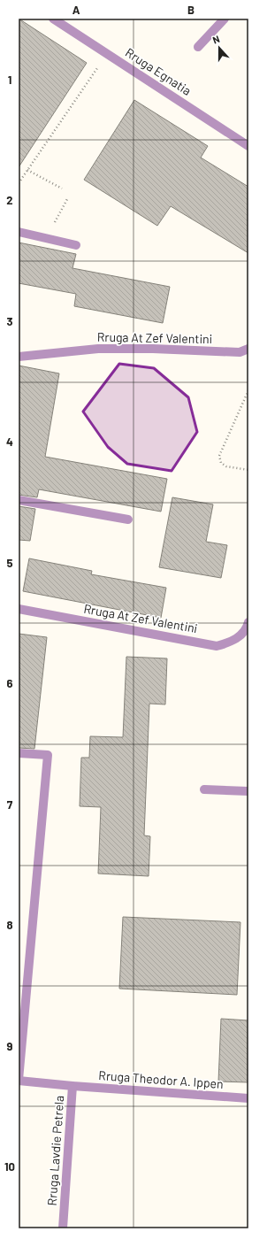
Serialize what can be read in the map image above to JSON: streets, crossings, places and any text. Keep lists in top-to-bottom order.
{
  "streets": {
    "street": [
      "Rruga Egnatia",
      "Rruga At Zef Valentini",
      "Rruga Theodor A. Ippen",
      "Rruga Lavdie Petrela"
    ]
  },
  "crossings": [
    ["Rruga Theodor A. Ippen", "Rruga Lavdie Petrela"]
  ],
  "north": "top",
  "grid": {
    "columns": ["A", "B"],
    "rows": [
      "1",
      "2",
      "3",
      "4",
      "5",
      "6",
      "7",
      "8",
      "9",
      "10"
    ]
  }
}
